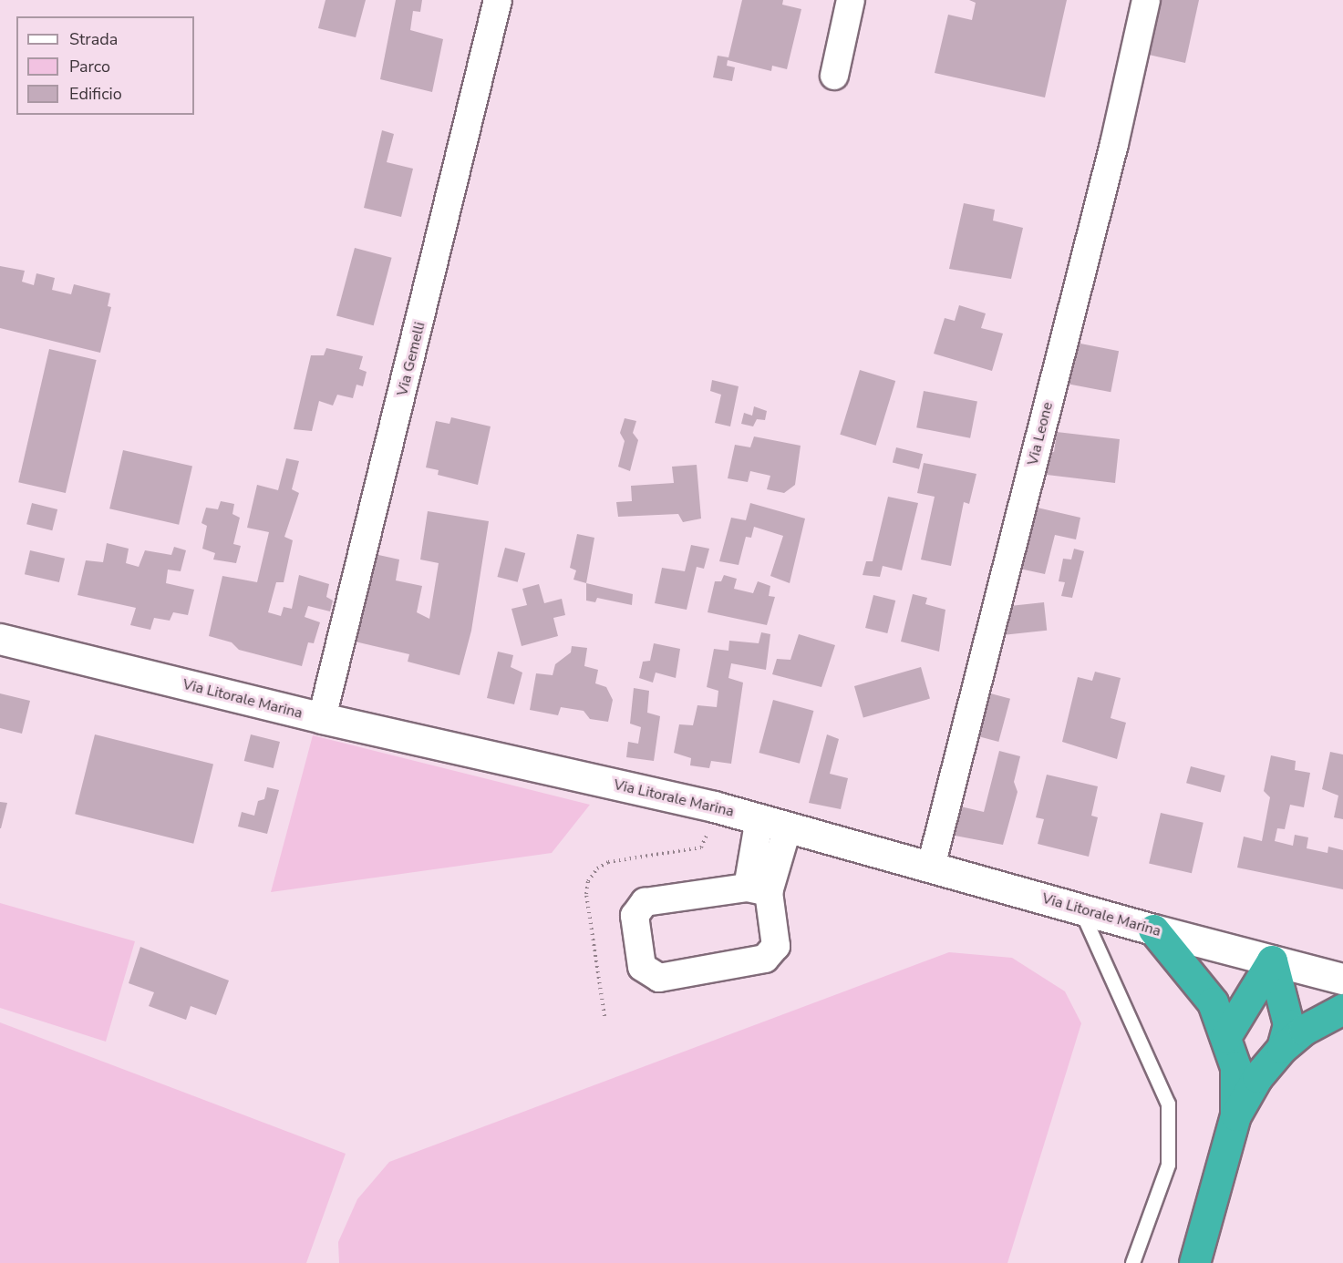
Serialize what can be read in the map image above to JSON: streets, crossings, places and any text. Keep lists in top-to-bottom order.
{
  "streets": {
    "street": ["Via Gemelli", "Via Leone", "Via Litorale Marina"]
  },
  "crossings": [
    ["Via Gemelli", "Via Litorale Marina"],
    ["Via Leone", "Via Litorale Marina"]
  ],
  "legend": ["Strada", "Parco", "Edificio"]
}
